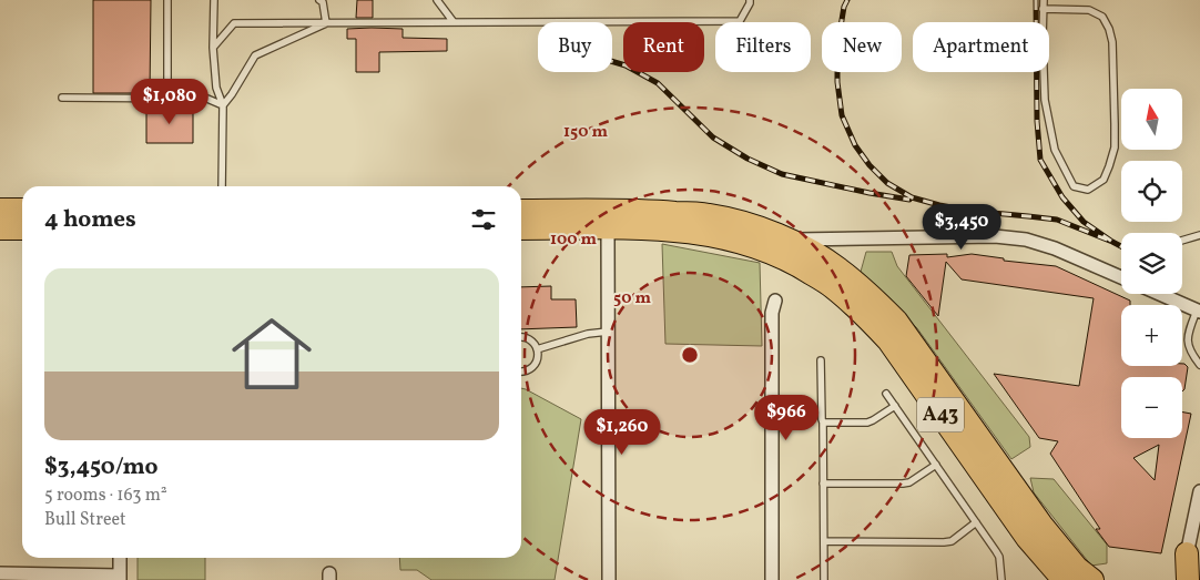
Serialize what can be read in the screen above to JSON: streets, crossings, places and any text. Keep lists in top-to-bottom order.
{
  "streets": {
    "highway": ["A43"]
  },
  "north": "top",
  "page": {
    "chip": [
      "Buy",
      "Rent",
      "Filters",
      "New",
      "Apartment"
    ],
    "price": [
      "$1,080",
      "$3,450",
      "$966",
      "$1,260"
    ],
    "map_buttons": ["+", "−"],
    "heading": "4 homes",
    "list": [
      {
        "name": "$3,450/mo",
        "note": "5 rooms · 163 m² · Bull Street"
      }
    ]
  },
  "rings": ["150 m", "100 m", "50 m"]
}
